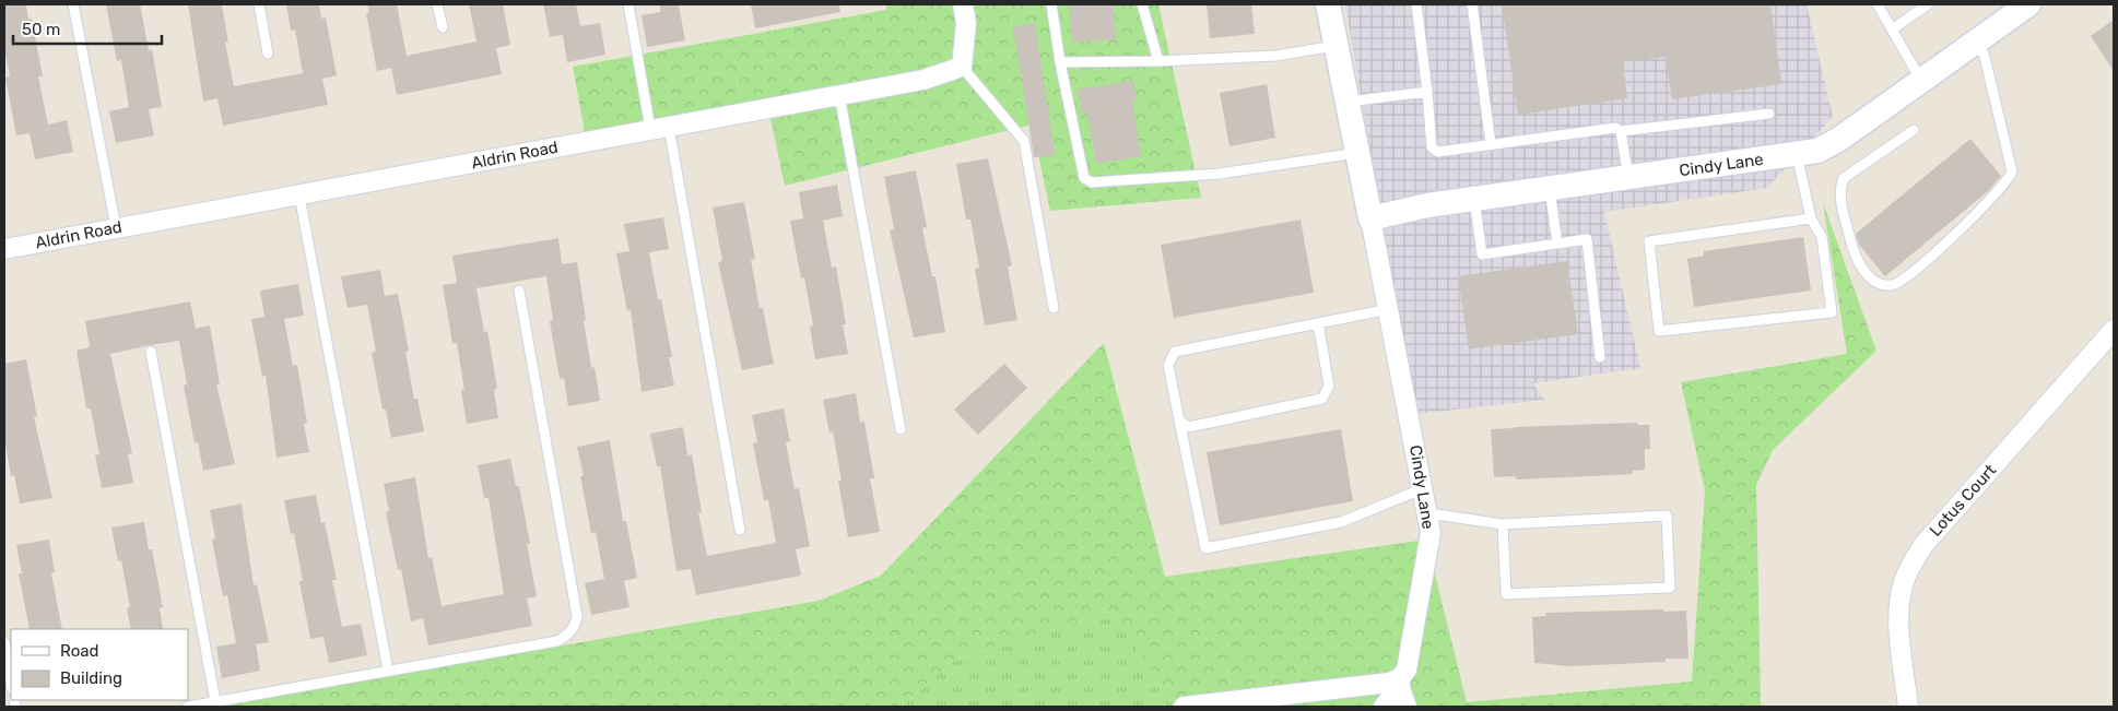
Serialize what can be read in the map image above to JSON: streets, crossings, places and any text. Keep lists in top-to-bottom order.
{
  "streets": {
    "street": ["Aldrin Road", "Cindy Lane", "Lotus Court"]
  },
  "legend": ["Road", "Building"],
  "scale_bar": "50 m"
}
